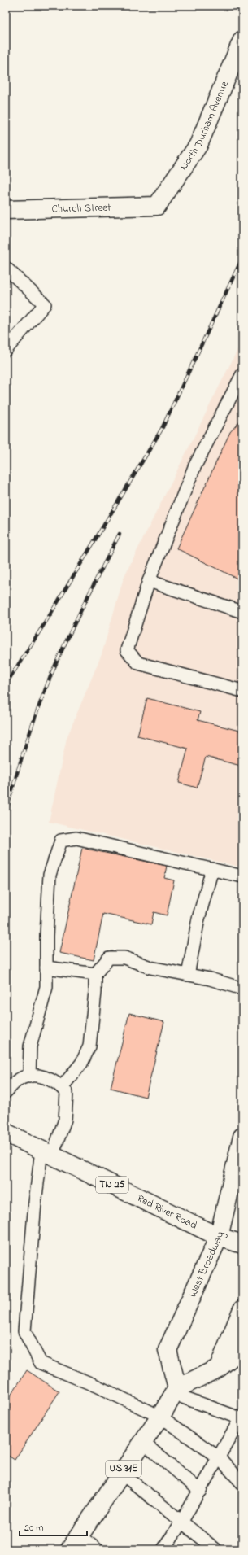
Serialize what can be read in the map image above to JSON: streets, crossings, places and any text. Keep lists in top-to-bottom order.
{
  "streets": {
    "main road": [
      "North Durham Avenue",
      "Church Street",
      "TN 25",
      "Red River Road",
      "West Broadway",
      "US 31E"
    ]
  },
  "crossings": [
    ["North Durham Avenue", "Church Street"],
    ["Red River Road", "West Broadway"],
    ["West Broadway", "US 31E"]
  ],
  "scale_bar": "20 m"
}
